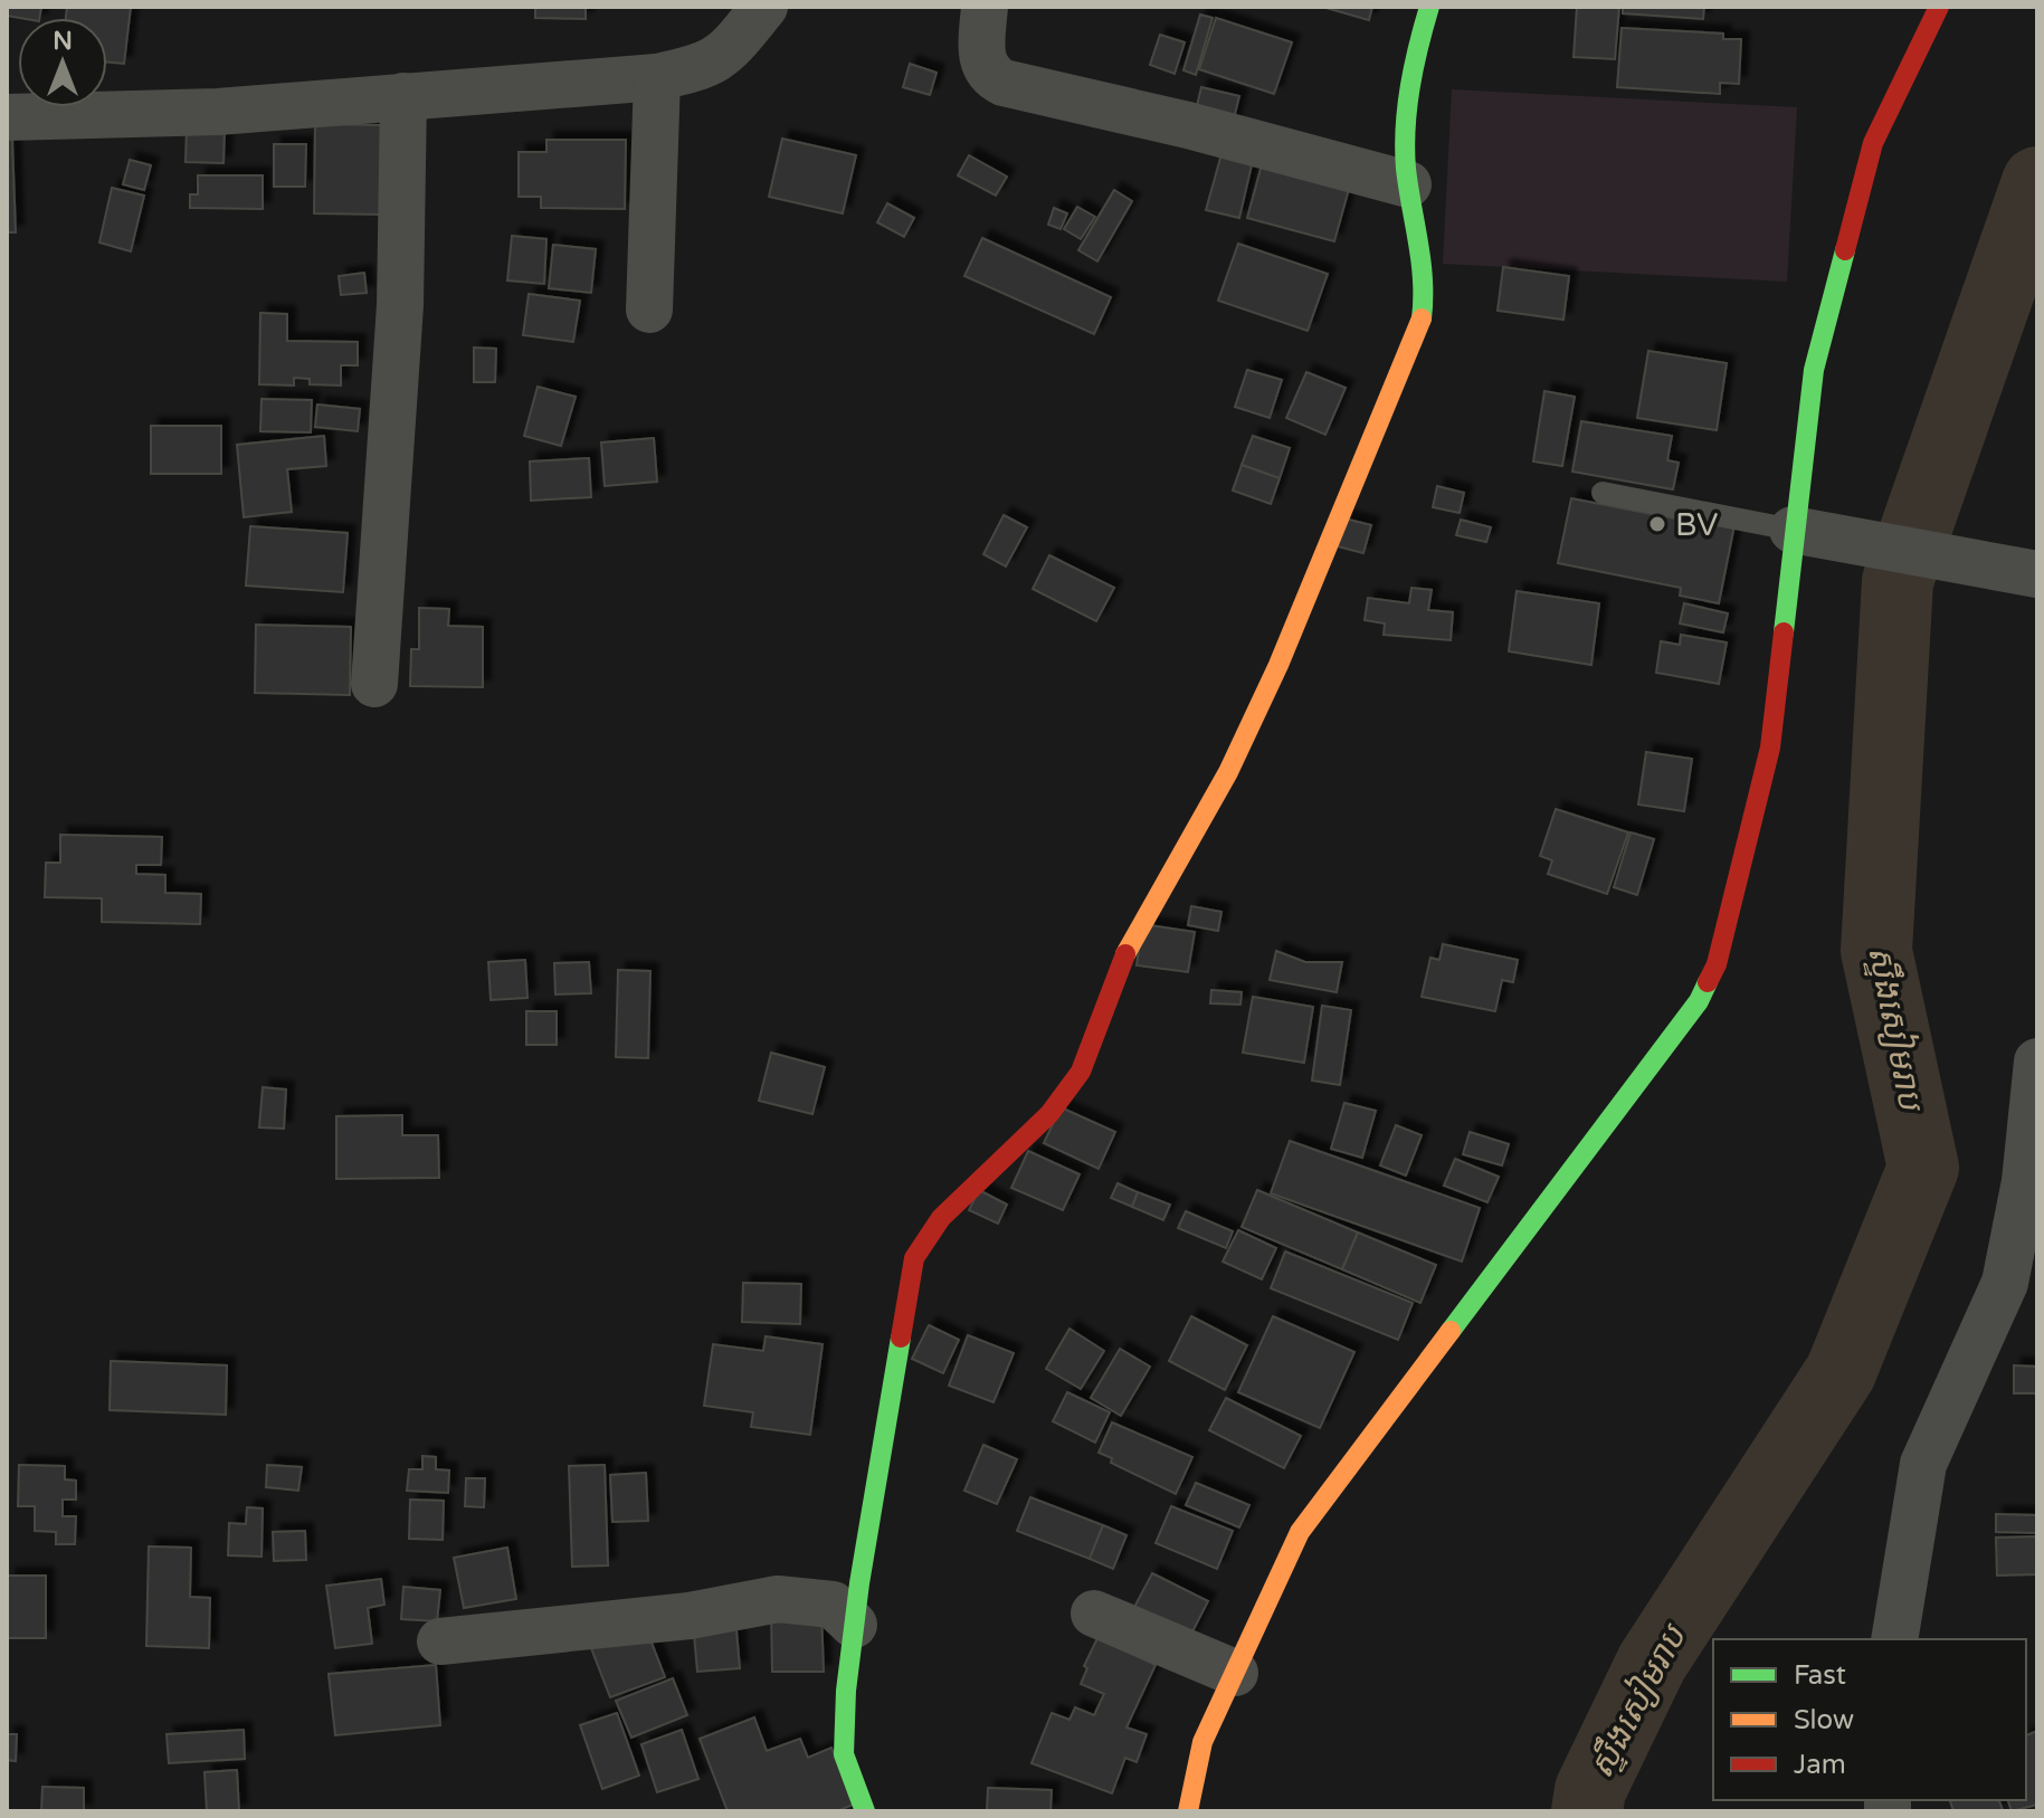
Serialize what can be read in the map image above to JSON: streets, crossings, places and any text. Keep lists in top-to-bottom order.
{
  "water": ["ស្ទឹងសៀមរាប"],
  "places": ["BV"],
  "legend": ["Fast", "Slow", "Jam"],
  "north": "top"
}
